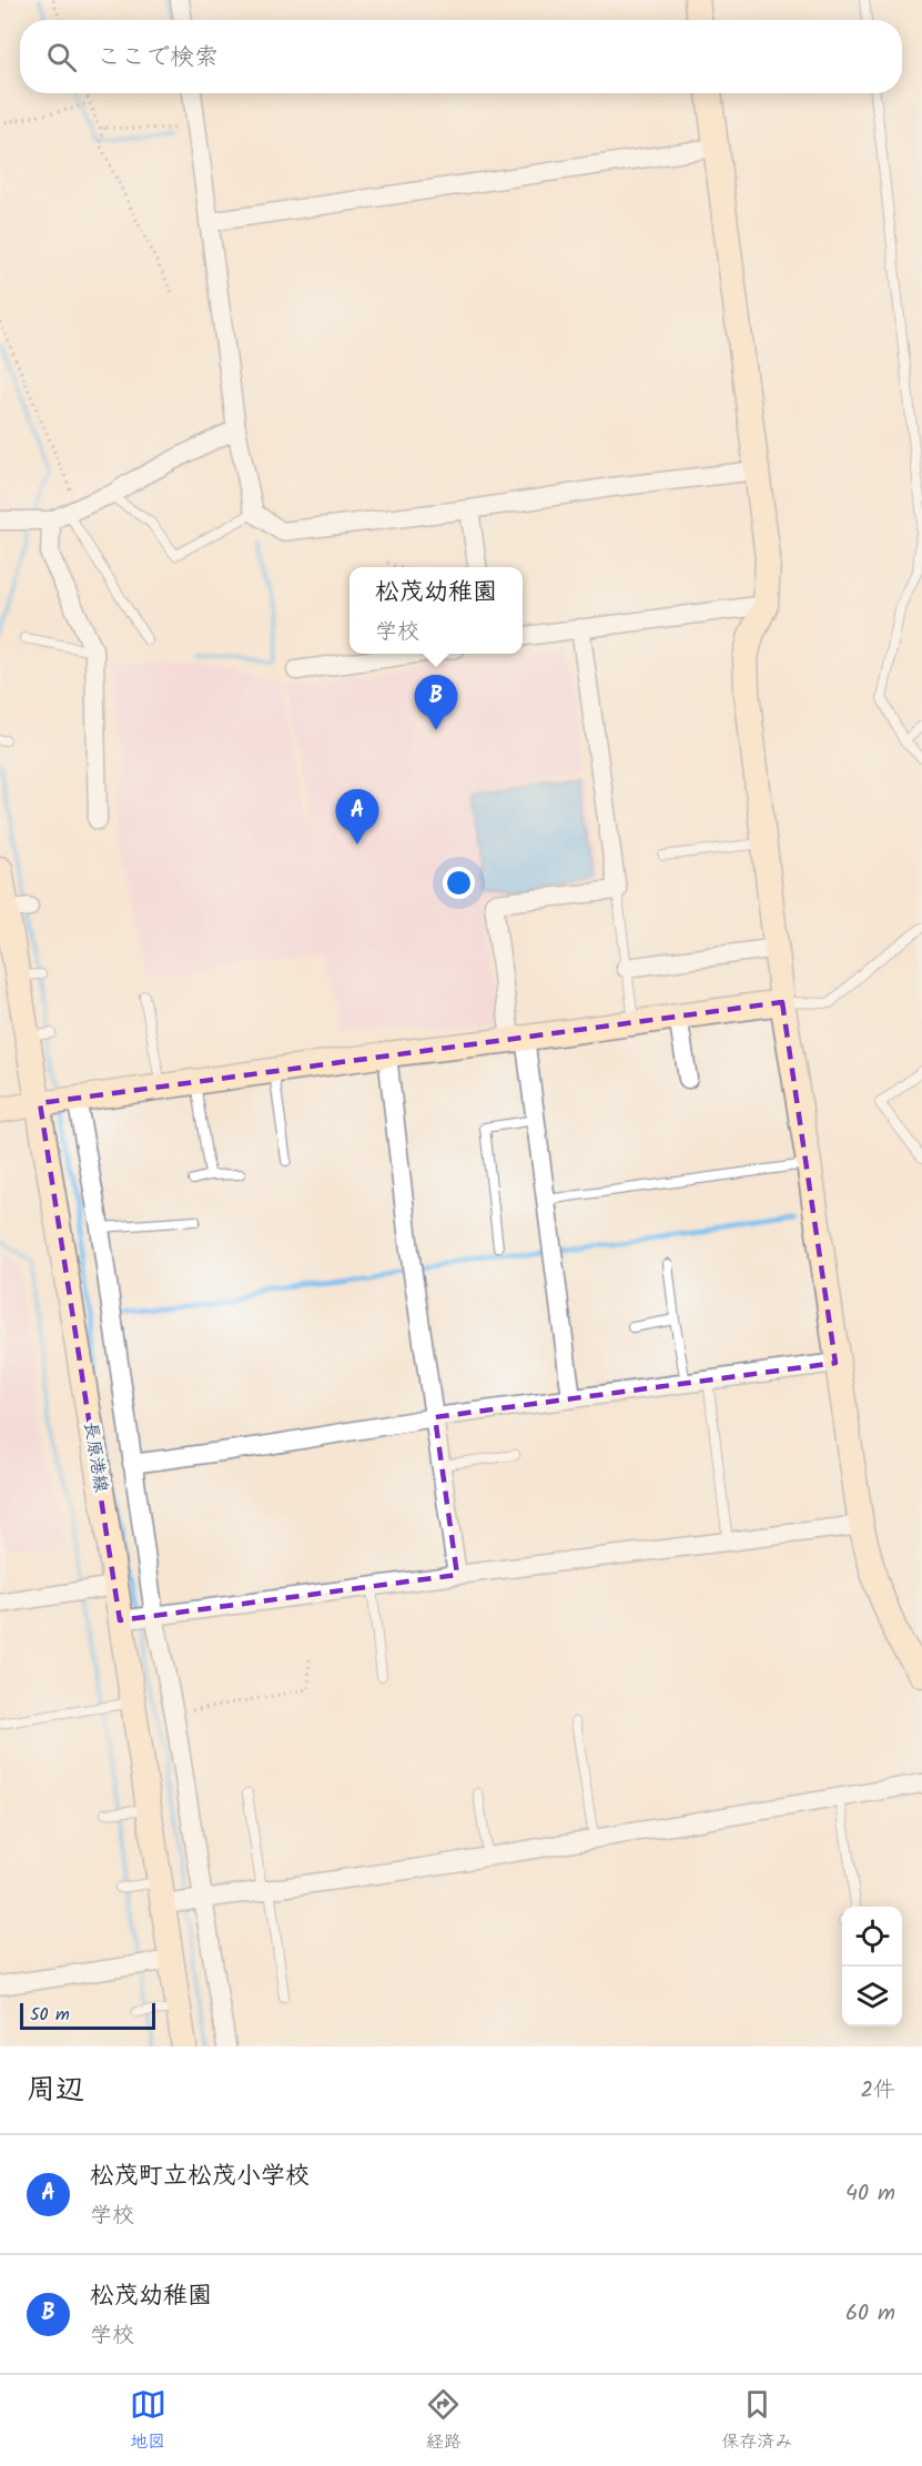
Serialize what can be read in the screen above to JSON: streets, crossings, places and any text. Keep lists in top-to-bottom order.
{
  "streets": {
    "street": ["長原港線"]
  },
  "scale_bar": "50 m",
  "page": {
    "search": "ここで検索",
    "popup": ["松茂幼稚園", "学校"],
    "pins": ["B", "A"],
    "scale": "50 m",
    "heading": ["周辺", "2件"],
    "list": [
      {
        "mark": "A",
        "name": "松茂町立松茂小学校",
        "note": "学校",
        "value": "40 m"
      },
      {
        "mark": "B",
        "name": "松茂幼稚園",
        "note": "学校",
        "value": "60 m"
      }
    ],
    "nav": ["地図", "経路", "保存済み"]
  }
}
